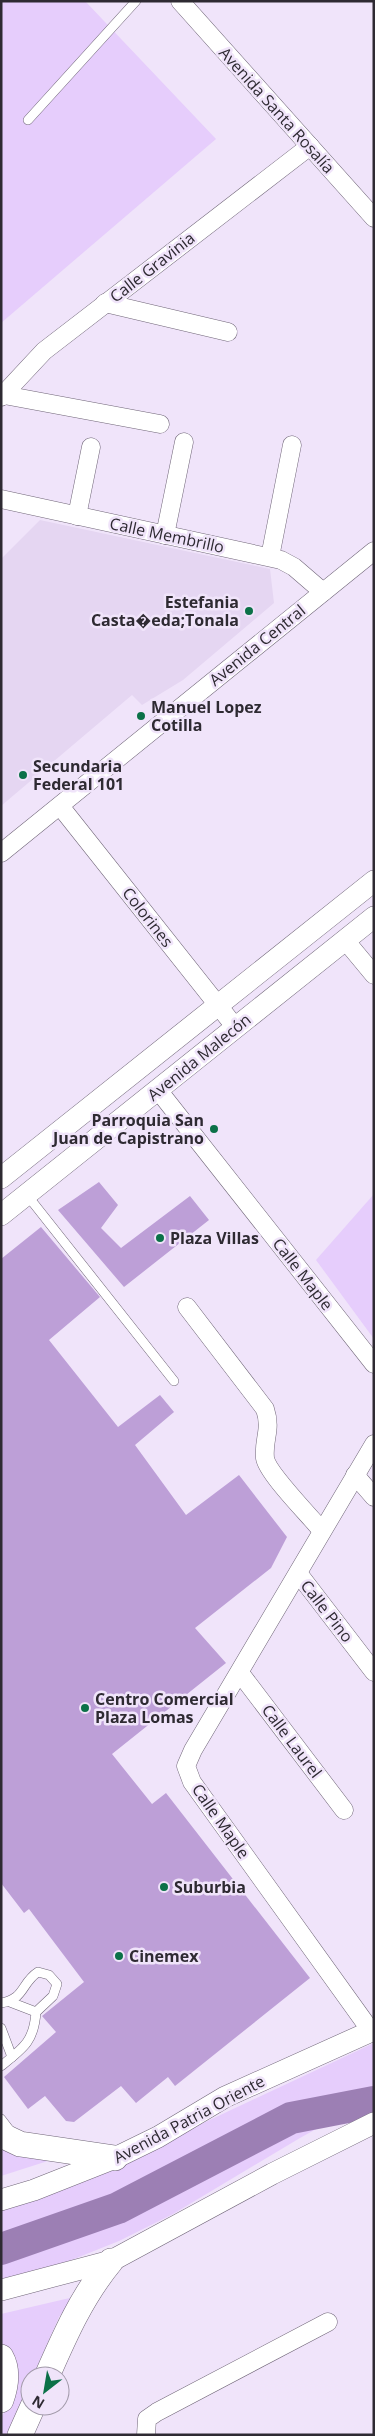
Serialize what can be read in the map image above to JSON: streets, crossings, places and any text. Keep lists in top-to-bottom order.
{
  "streets": {
    "street": [
      "Avenida Santa Rosalía",
      "Calle Gravinia",
      "Calle Membrillo",
      "Avenida Central",
      "Colorines",
      "Avenida Malecón",
      "Calle Maple",
      "Calle Pino",
      "Calle Laurel",
      "Avenida Patria Oriente"
    ]
  },
  "crossings": [
    ["Avenida Santa Rosalía", "Calle Gravinia"],
    ["Calle Membrillo", "Avenida Central"],
    ["Avenida Central", "Colorines"],
    ["Colorines", "Avenida Malecón"],
    ["Avenida Malecón", "Calle Maple"],
    ["Calle Maple", "Calle Pino"],
    ["Calle Maple", "Calle Laurel"],
    ["Calle Maple", "Avenida Patria Oriente"]
  ],
  "places": [
    "Estefania Casta�eda;Tonala",
    "Manuel Lopez Cotilla",
    "Secundaria Federal 101",
    "Parroquia San Juan de Capistrano",
    "Plaza Villas",
    "Centro Comercial Plaza Lomas",
    "Suburbia",
    "Cinemex"
  ],
  "north": "bottom left"
}
